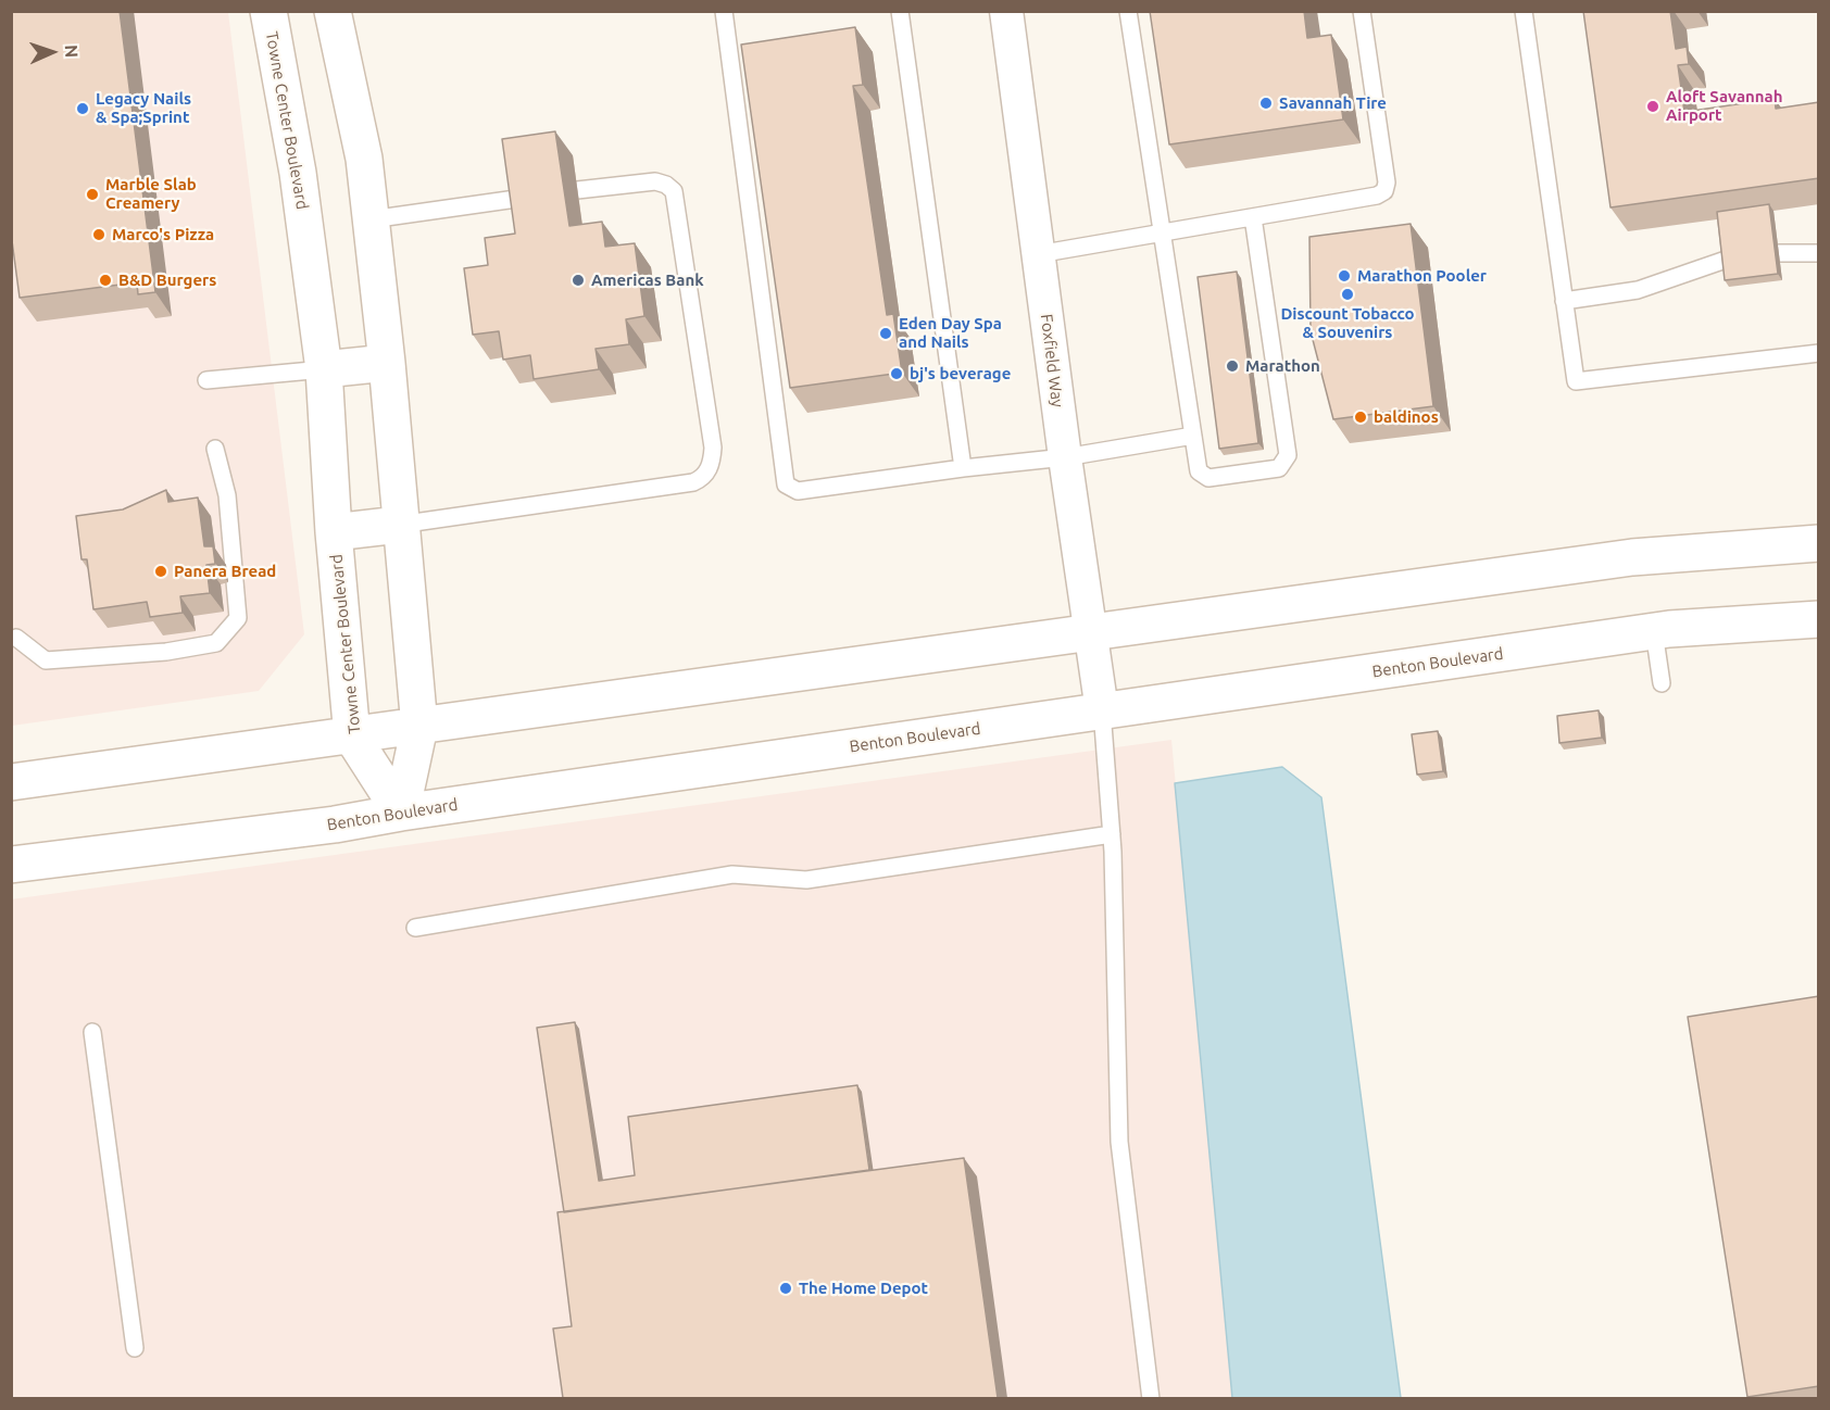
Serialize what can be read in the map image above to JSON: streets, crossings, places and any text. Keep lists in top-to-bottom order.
{
  "streets": {
    "street": ["Towne Center Boulevard", "Foxfield Way", "Benton Boulevard"]
  },
  "crossings": [
    ["Towne Center Boulevard", "Benton Boulevard"],
    ["Foxfield Way", "Benton Boulevard"]
  ],
  "places": [
    "Savannah Tire",
    "Aloft Savannah Airport",
    "Legacy Nails & Spa;Sprint",
    "Marble Slab Creamery",
    "Marco's Pizza",
    "Marathon Pooler",
    "B&D Burgers",
    "Americas Bank",
    "Discount Tobacco & Souvenirs",
    "Eden Day Spa and Nails",
    "Marathon",
    "bj's beverage",
    "baldinos",
    "Panera Bread",
    "The Home Depot"
  ],
  "north": "right"
}
